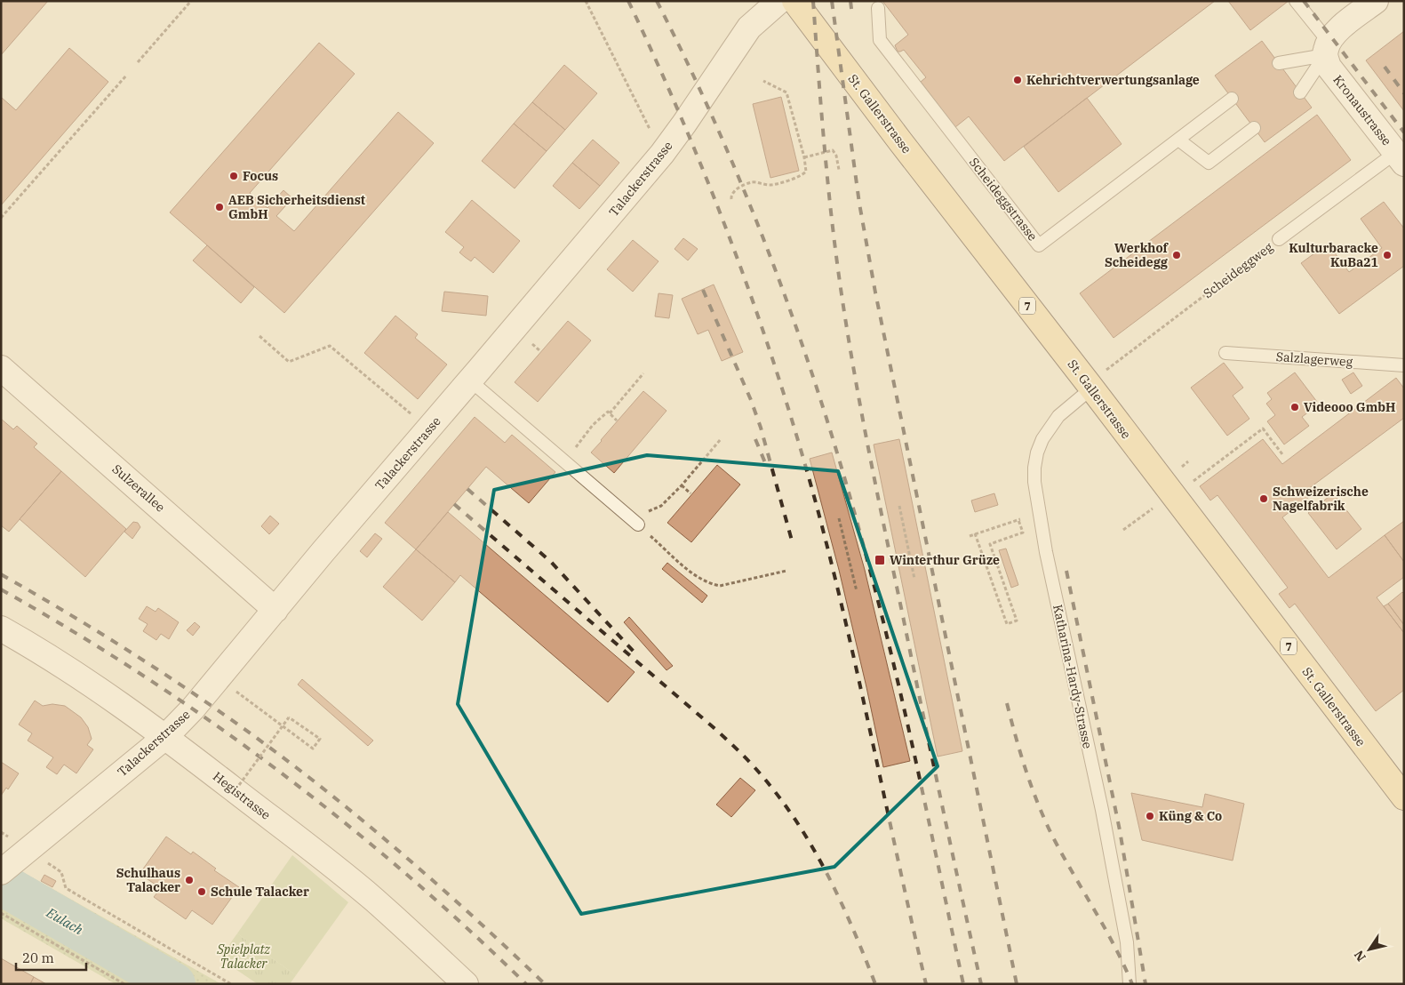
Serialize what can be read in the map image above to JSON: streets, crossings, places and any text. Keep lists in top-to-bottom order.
{
  "streets": {
    "main road": ["St. Gallerstrasse", "7"],
    "street": [
      "Kronaustrasse",
      "Talackerstrasse",
      "Sulzerallee",
      "Hegistrasse"
    ],
    "lane": [
      "Scheideggstrasse",
      "Scheideggweg",
      "Salzlagerweg",
      "Katharina-Hardy-Strasse"
    ]
  },
  "crossings": [
    ["Kronaustrasse", "Scheideggweg"],
    ["St. Gallerstrasse", "Scheideggweg"],
    ["St. Gallerstrasse", "Katharina-Hardy-Strasse"],
    ["Talackerstrasse", "Sulzerallee"],
    ["Talackerstrasse", "Hegistrasse"],
    ["Scheideggweg", "Katharina-Hardy-Strasse"]
  ],
  "water": ["Eulach"],
  "parks": ["Spielplatz Talacker"],
  "places": {
    "other": [
      "Kehrichtverwertungsanlage",
      "Focus",
      "AEB Sicherheitsdienst GmbH",
      "Werkhof Scheidegg",
      "Kulturbaracke KuBa21",
      "Videooo GmbH",
      "Schweizerische Nagelfabrik",
      "Küng & Co",
      "Schulhaus Talacker",
      "Schule Talacker"
    ],
    "transit": ["Winterthur Grüze"]
  },
  "scale_bar": "20 m",
  "north": "bottom left"
}
